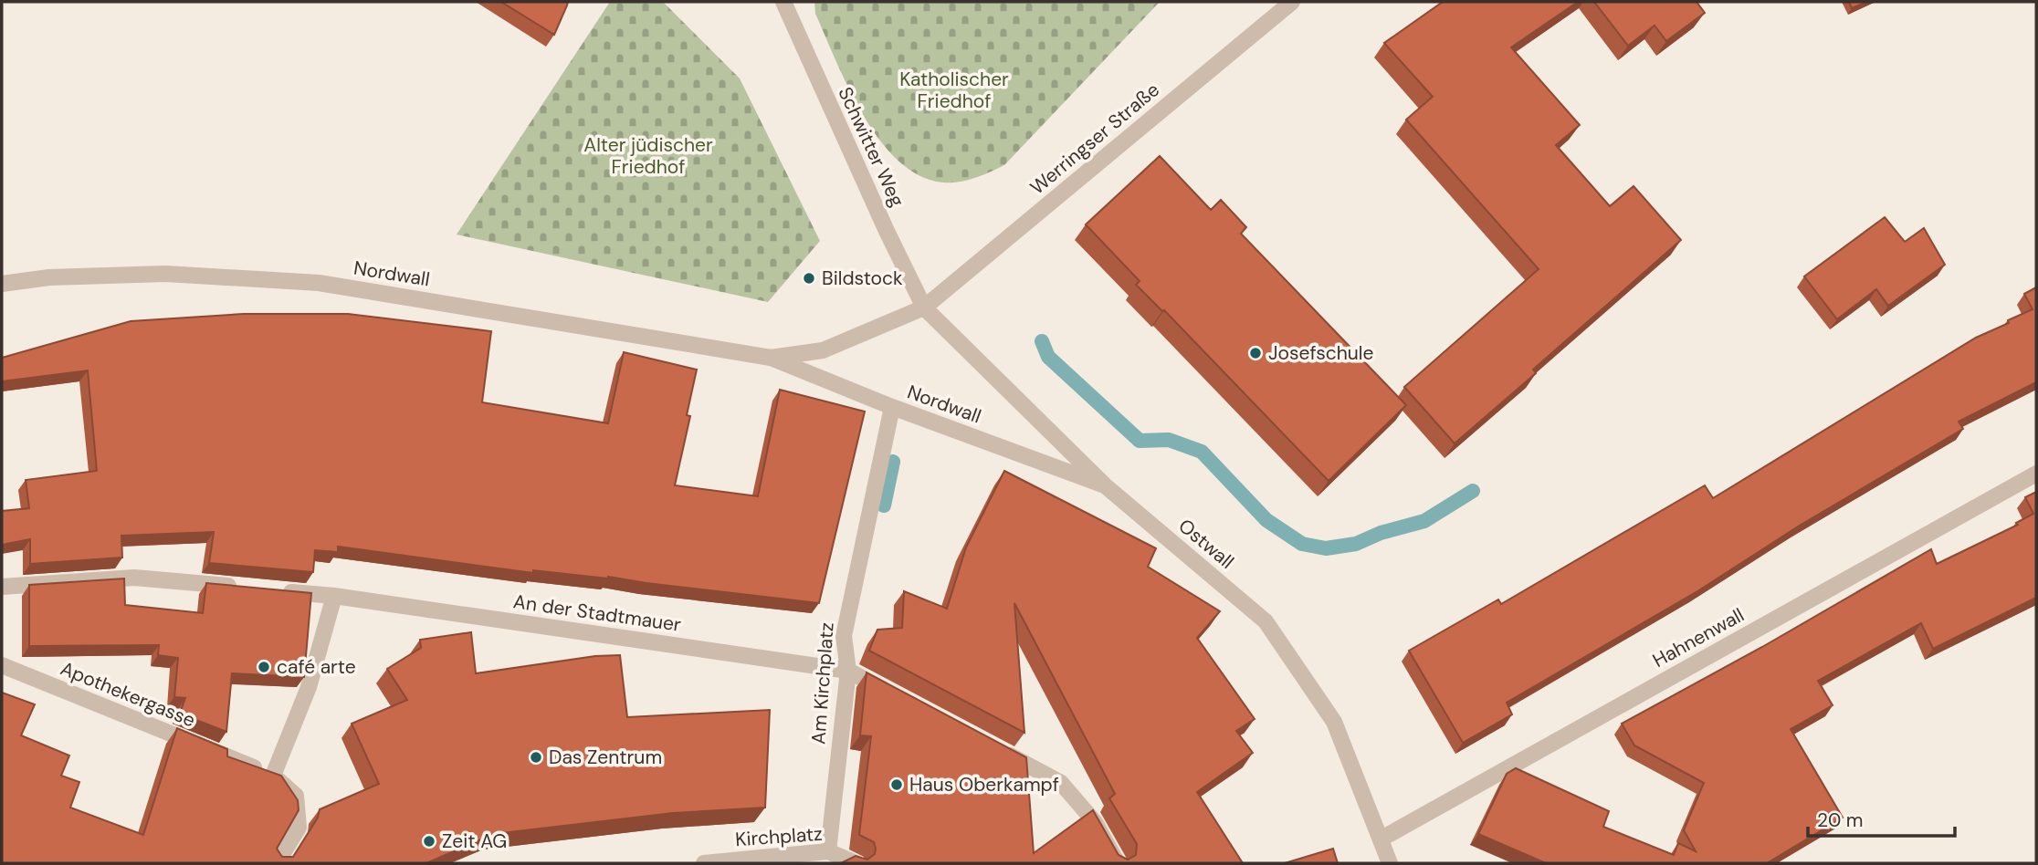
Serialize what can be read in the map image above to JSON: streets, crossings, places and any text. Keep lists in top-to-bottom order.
{
  "streets": {
    "street": [
      "Werringser Straße",
      "Schwitter Weg",
      "Nordwall",
      "Ostwall",
      "An der Stadtmauer",
      "Hahnenwall",
      "Am Kirchplatz",
      "Apothekergasse",
      "Kirchplatz"
    ]
  },
  "crossings": [
    ["Werringser Straße", "Schwitter Weg"],
    ["Werringser Straße", "Nordwall"],
    ["Werringser Straße", "Ostwall"],
    ["Schwitter Weg", "Nordwall"],
    ["Schwitter Weg", "Ostwall"],
    ["Nordwall", "Ostwall"],
    ["Nordwall", "Am Kirchplatz"],
    ["Ostwall", "Hahnenwall"],
    ["An der Stadtmauer", "Am Kirchplatz"],
    ["Am Kirchplatz", "Kirchplatz"]
  ],
  "parks": ["Katholischer Friedhof", "Alter jüdischer Friedhof"],
  "places": [
    "Bildstock",
    "Josefschule",
    "café arte",
    "Das Zentrum",
    "Haus Oberkampf",
    "Zeit AG"
  ],
  "scale_bar": "20 m"
}
